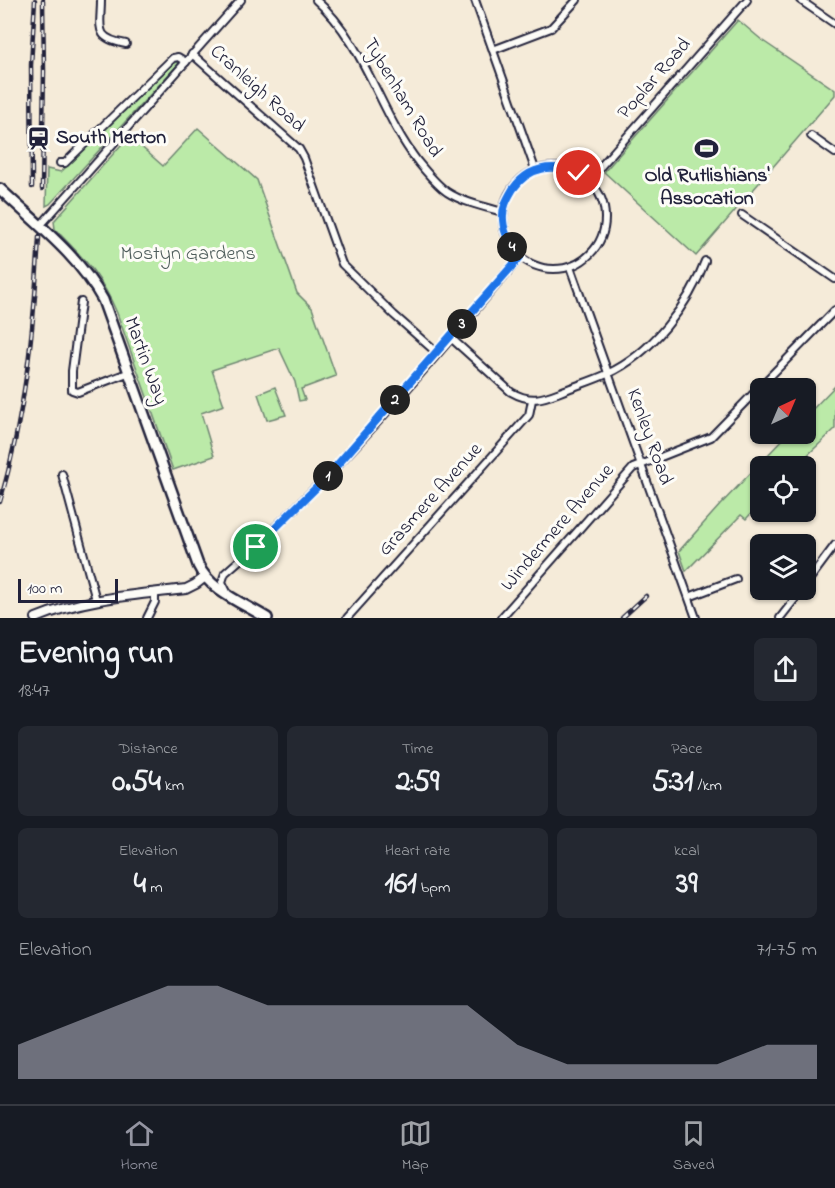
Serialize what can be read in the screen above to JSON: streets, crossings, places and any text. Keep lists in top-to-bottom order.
{
  "streets": {
    "main road": ["Martin Way"],
    "street": [
      "Poplar Road",
      "Cranleigh Road",
      "Tybenham Road",
      "Kenley Road",
      "Grasmere Avenue",
      "Windermere Avenue"
    ]
  },
  "crossings": [
    ["Poplar Road", "Tybenham Road"],
    ["Poplar Road", "Kenley Road"],
    ["Tybenham Road", "Kenley Road"],
    ["Kenley Road", "Windermere Avenue"]
  ],
  "parks": ["Mostyn Gardens"],
  "places": {
    "station": ["South Merton"],
    "sports": ["Old Rutlishians' Assocation"]
  },
  "scale_bar": "100 m",
  "north": "top right",
  "page": {
    "pins": [
      "4",
      "3",
      "2",
      "1"
    ],
    "scale": "100 m",
    "heading": ["Evening run", "18:47"],
    "stats": [
      ["Distance", "0.54 km"],
      ["Time", "2:59"],
      ["Pace", "5:31 /km"],
      ["Elevation", "4 m"],
      ["Heart rate", "161 bpm"],
      ["kcal", "39"]
    ],
    "chart": ["Elevation", "71–75 m"],
    "tabs": ["Home", "Map", "Saved"]
  }
}
